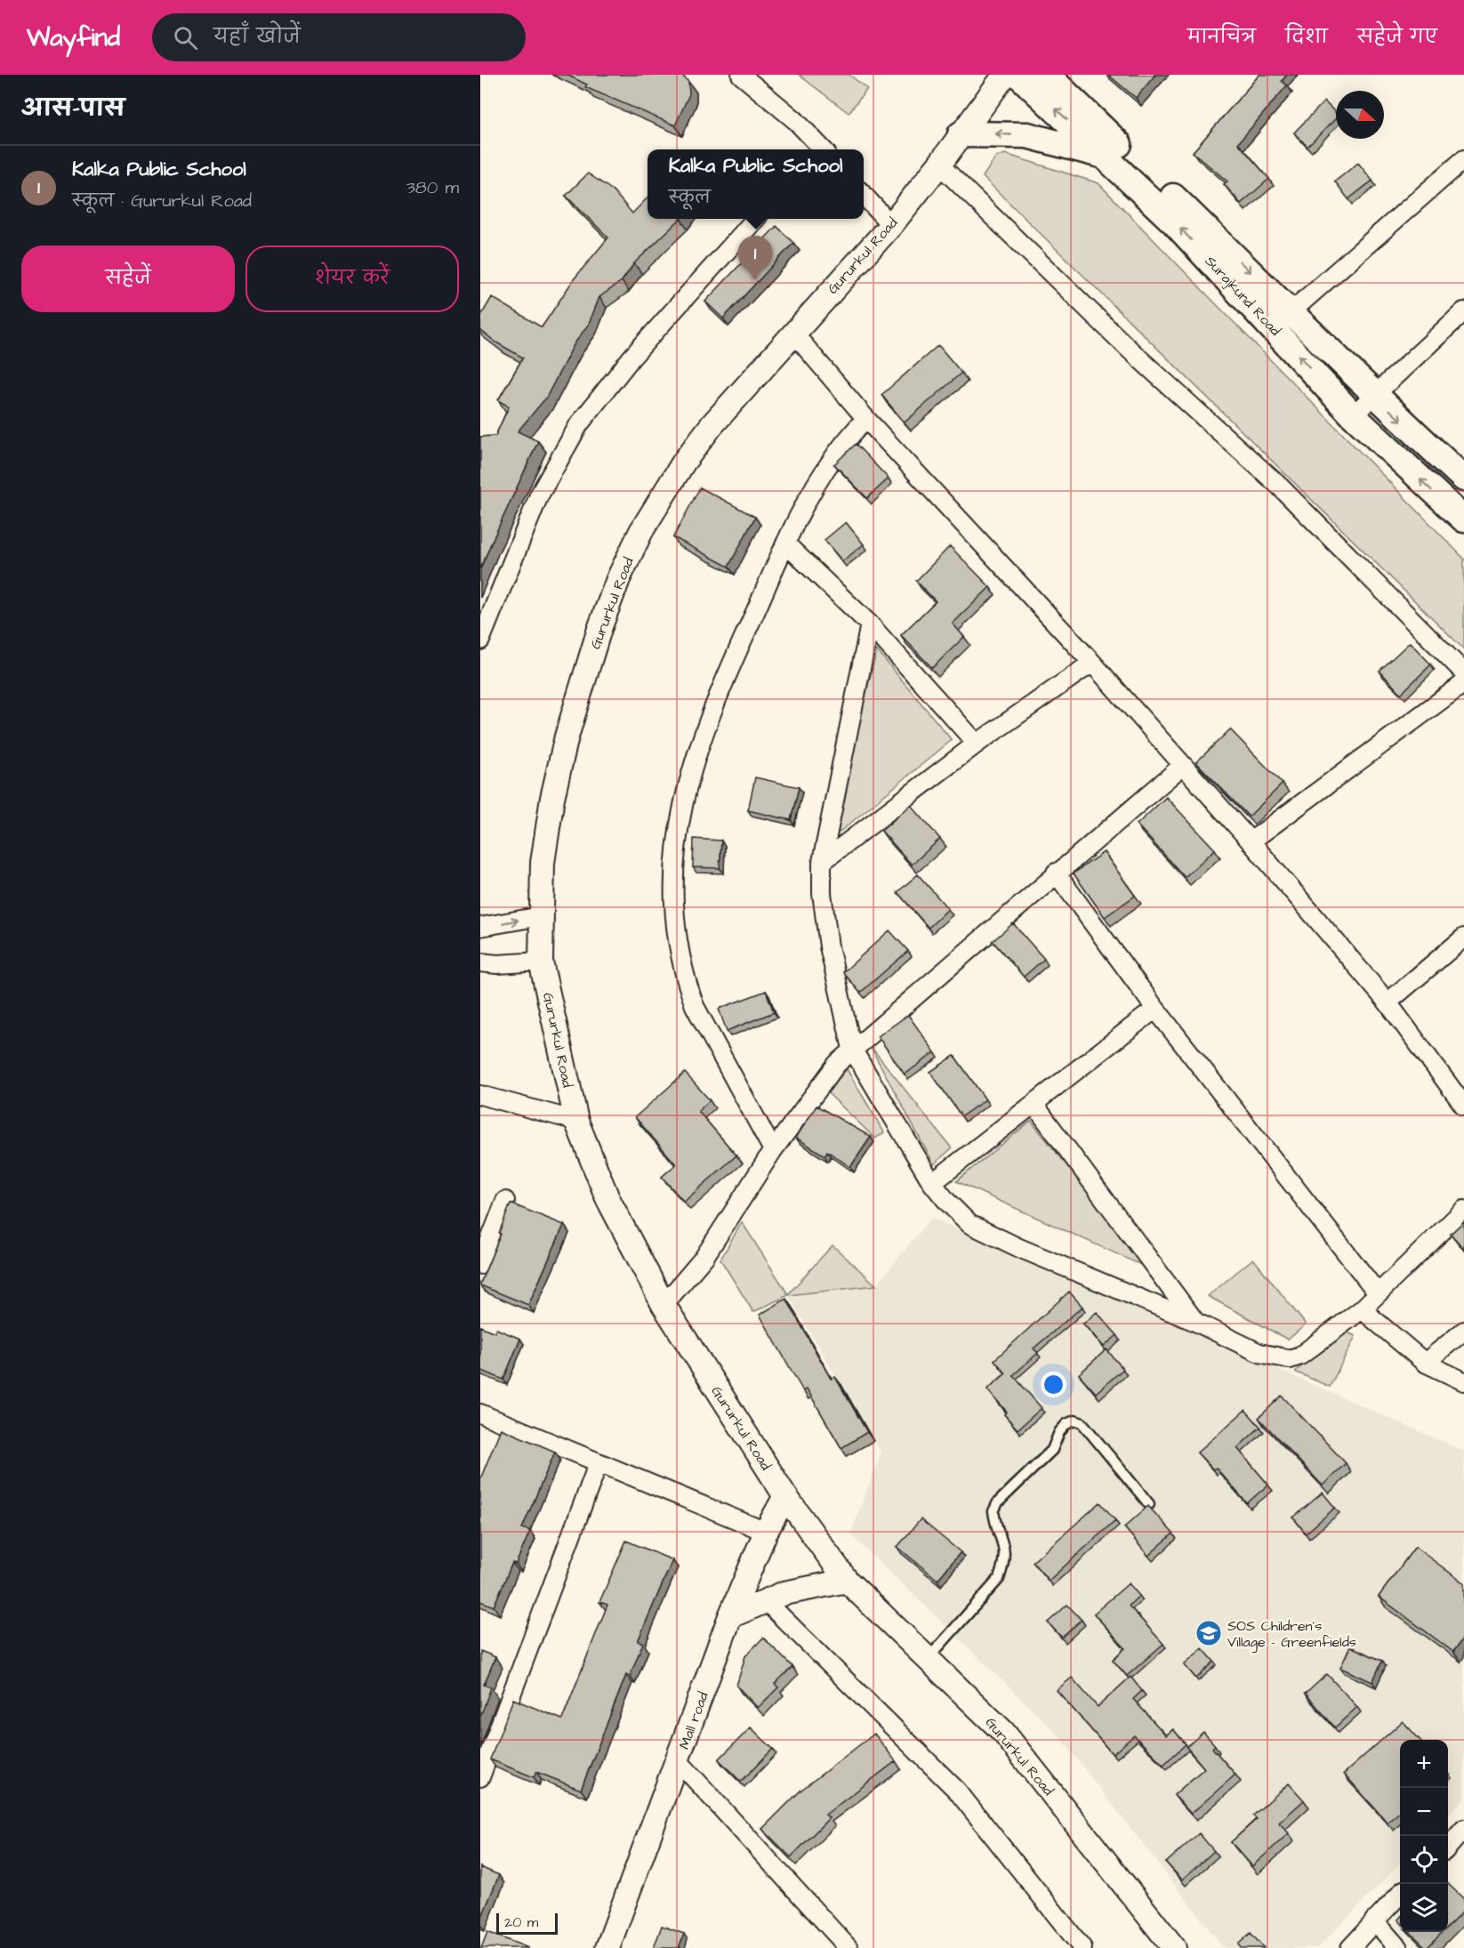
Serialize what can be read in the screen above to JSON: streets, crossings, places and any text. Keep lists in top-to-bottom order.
{
  "streets": {
    "main road": ["Surajkund Road"],
    "street": ["Gururkul Road", "Mall road"]
  },
  "crossings": [
    ["Gururkul Road", "Mall road"]
  ],
  "places": {
    "school or university": ["SOS Children's Village - Greenfields"]
  },
  "scale_bar": "20 m",
  "north": "right",
  "page": {
    "header": "Wayfind",
    "search": "यहाँ खोजें",
    "nav": ["मानचित्र", "दिशा", "सहेजे गए"],
    "heading": "आस-पास",
    "list": [
      {
        "mark": "1",
        "name": "Kalka Public School",
        "note": "स्कूल · Gururkul Road",
        "value": "380 m"
      }
    ],
    "popup": ["Kalka Public School", "स्कूल"],
    "buttons": ["सहेजें", "शेयर करें"],
    "pins": "1",
    "map_buttons": ["+", "−"],
    "scale": "20 m"
  }
}
